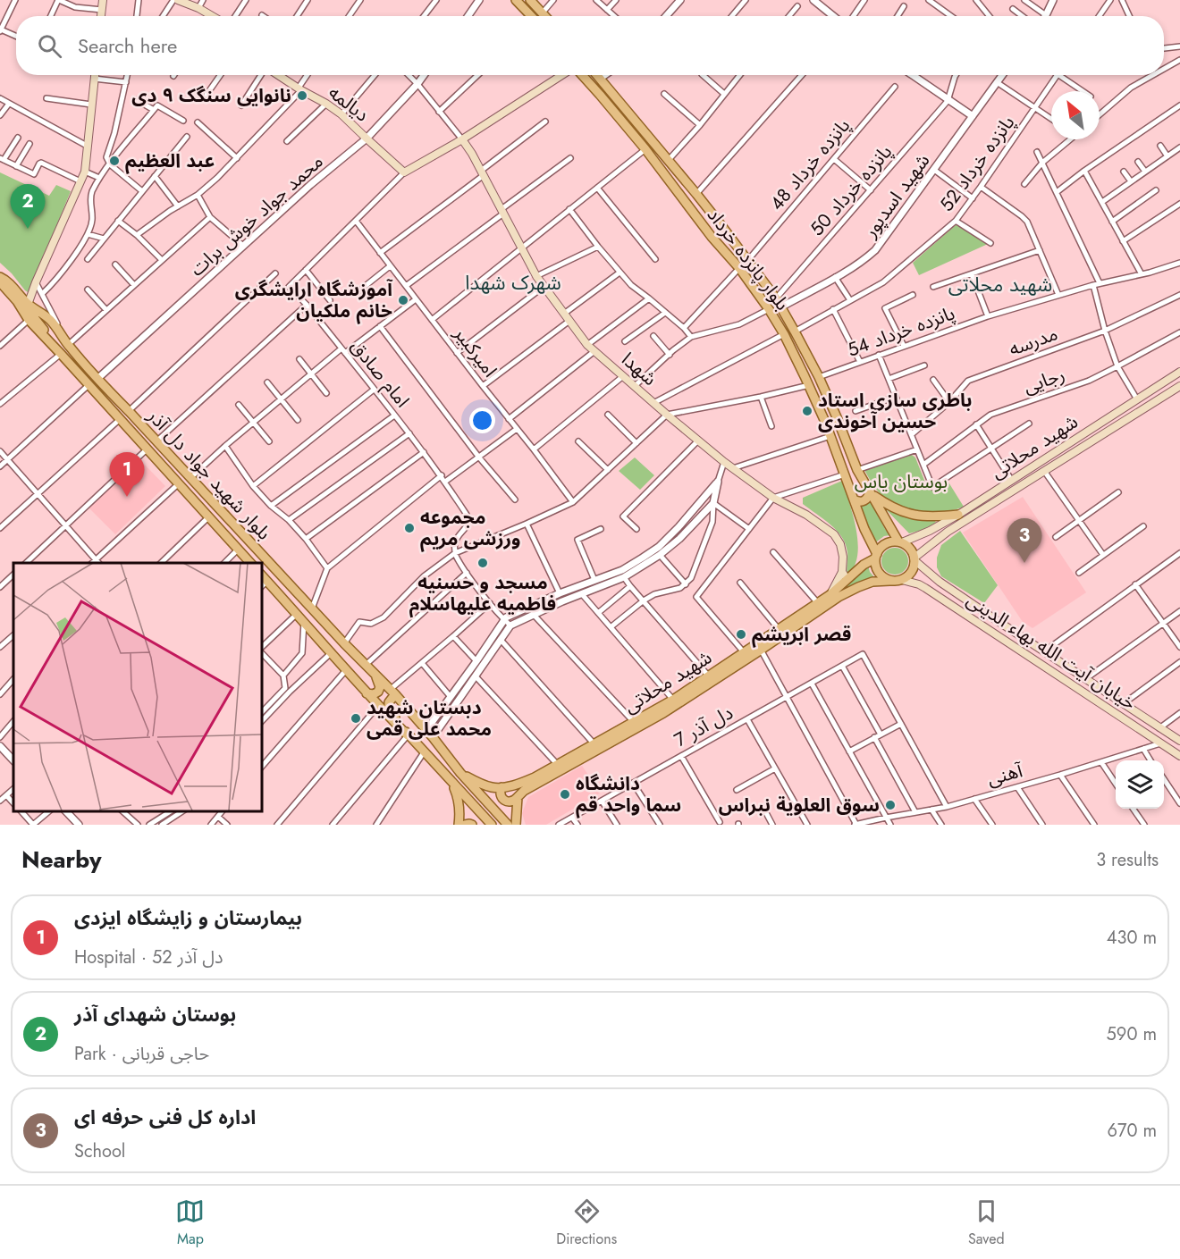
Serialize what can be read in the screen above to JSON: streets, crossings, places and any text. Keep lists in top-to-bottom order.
{
  "streets": {
    "main road": [
      "دیالمه",
      "بلوار پانزده خرداد",
      "شهدا",
      "شهید محلاتی",
      "بلوار شهید جواد دل آذر",
      "خیابان آیت الله بهاء الدینی"
    ],
    "street": [
      "پانزده خرداد 52",
      "پانزده خرداد 48",
      "پانزده خرداد 50",
      "شهید اسدپور",
      "محمد جواد خوش برات",
      "پانزده خرداد 54",
      "مدرسه",
      "امیرکبیر",
      "امام صادق",
      "رجایی",
      "دل آذر 7",
      "آهنی"
    ]
  },
  "crossings": [
    ["دیالمه", "محمد جواد خوش برات"],
    ["پانزده خرداد 52", "بلوار پانزده خرداد"],
    ["پانزده خرداد 48", "بلوار پانزده خرداد"],
    ["پانزده خرداد 50", "بلوار پانزده خرداد"],
    ["شهید اسدپور", "بلوار پانزده خرداد"],
    ["محمد جواد خوش برات", "بلوار شهید جواد دل آذر"],
    ["بلوار پانزده خرداد", "پانزده خرداد 54"],
    ["بلوار پانزده خرداد", "شهید محلاتی"],
    ["بلوار پانزده خرداد", "خیابان آیت الله بهاء الدینی"],
    ["شهید محلاتی", "بلوار شهید جواد دل آذر"],
    ["شهید محلاتی", "خیابان آیت الله بهاء الدینی"],
    ["خیابان آیت الله بهاء الدینی", "آهنی"]
  ],
  "districts": ["شهرک شهدا", "شهید محلاتی"],
  "parks": ["بوستان یاس"],
  "places": [
    "نانوایی سنگک ۹ دی",
    "عبد العظيم",
    "آموزشگاه ارایشگری خانم ملکیان",
    "باطری سازی استاد حسین آخوندی",
    "مجموعه ورزشی مریم",
    "مسجد و حسنیه فاطمیه علیهاسلام",
    "قصر ابریشم",
    "دبستان شهید محمد علی قمی",
    "دانشگاه سما واحد قم",
    "سوق العلوية نبراس"
  ],
  "north": "top left",
  "page": {
    "search": "Search here",
    "pins": ["2", "1", "3"],
    "heading": ["Nearby", "3 results"],
    "list": [
      {
        "mark": "1",
        "name": "بیمارستان و زایشگاه ایزدی",
        "note": "Hospital · دل آذر 52",
        "value": "430 m"
      },
      {
        "mark": "2",
        "name": "بوستان شهدای آذر",
        "note": "Park · حاجی قربانی",
        "value": "590 m"
      },
      {
        "mark": "3",
        "name": "اداره کل فنی حرفه ای",
        "note": "School",
        "value": "670 m"
      }
    ],
    "nav": ["Map", "Directions", "Saved"]
  }
}
